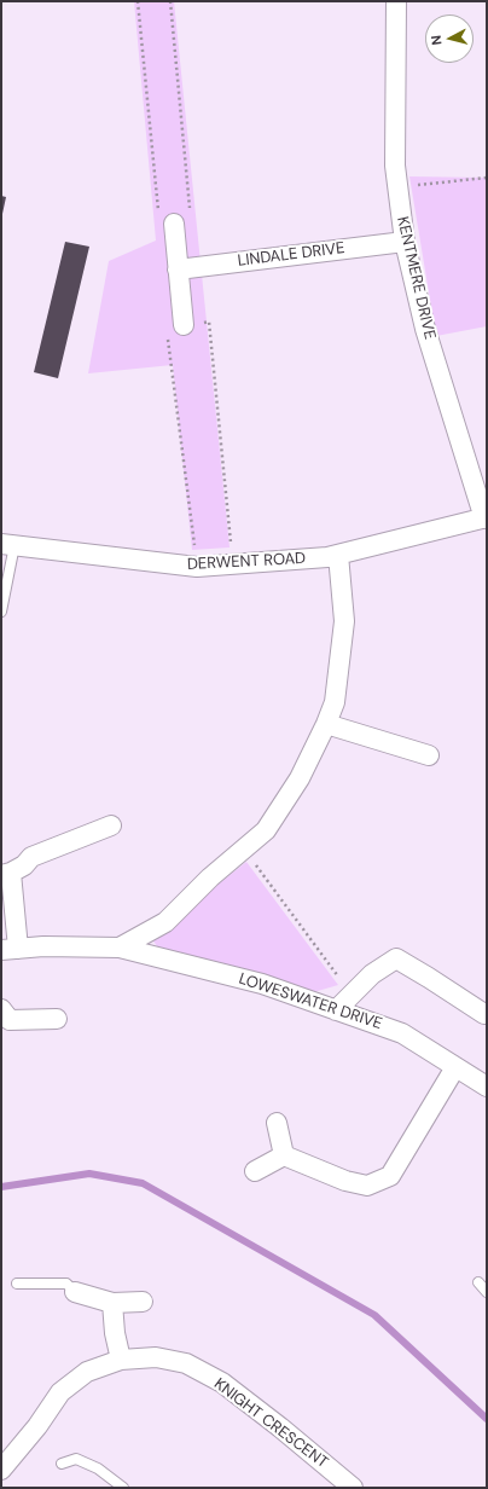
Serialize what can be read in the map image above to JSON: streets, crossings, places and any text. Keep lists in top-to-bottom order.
{
  "streets": {
    "street": [
      "LINDALE DRIVE",
      "KENTMERE DRIVE",
      "DERWENT ROAD",
      "LOWESWATER DRIVE",
      "KNIGHT CRESCENT"
    ]
  },
  "crossings": [
    ["LINDALE DRIVE", "KENTMERE DRIVE"],
    ["KENTMERE DRIVE", "DERWENT ROAD"]
  ],
  "north": "left"
}
